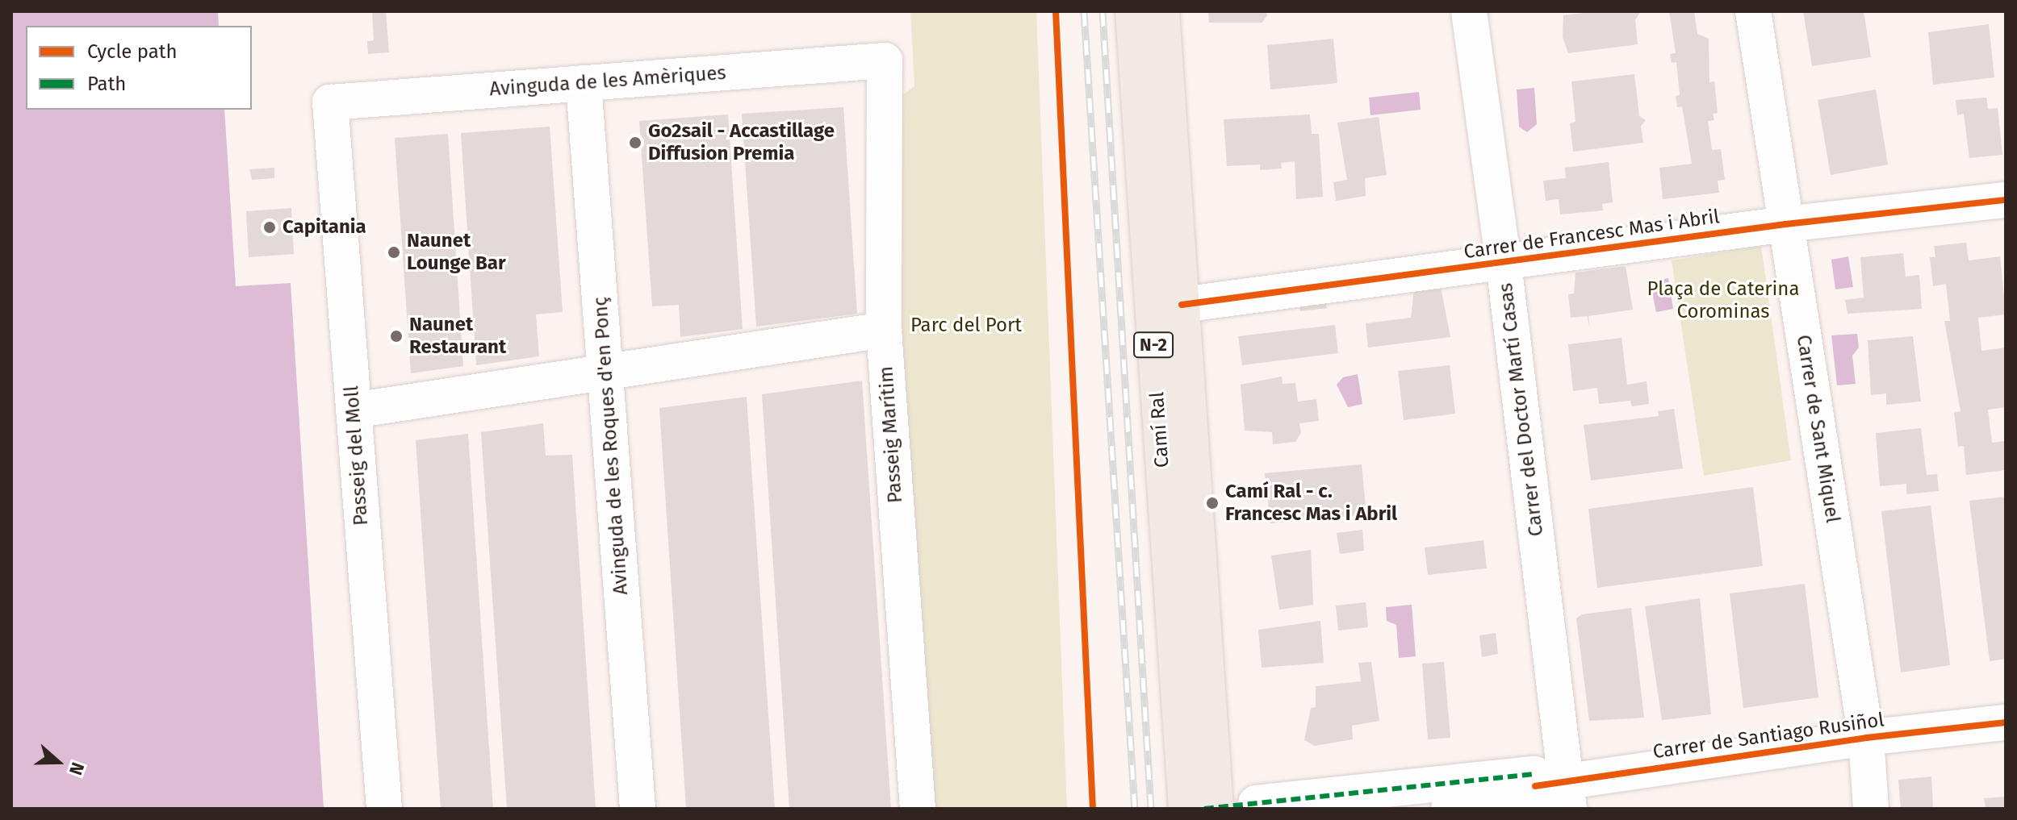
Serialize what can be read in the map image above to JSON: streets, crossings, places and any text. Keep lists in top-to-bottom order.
{
  "streets": {
    "main road": ["N-2", "Camí Ral"],
    "street": [
      "Avinguda de les Amèriques",
      "Carrer de Francesc Mas i Abril",
      "Carrer del Doctor Martí Casas",
      "Carrer de Sant Miquel",
      "Passeig Marítim",
      "Avinguda de les Roques d'en Ponç",
      "Passeig del Moll",
      "Carrer de Santiago Rusiñol"
    ]
  },
  "crossings": [
    ["Avinguda de les Amèriques", "Passeig Marítim"],
    ["Avinguda de les Amèriques", "Avinguda de les Roques d'en Ponç"],
    ["Avinguda de les Amèriques", "Passeig del Moll"],
    ["Carrer de Francesc Mas i Abril", "Carrer del Doctor Martí Casas"],
    ["Carrer de Francesc Mas i Abril", "Carrer de Sant Miquel"],
    ["Carrer de Francesc Mas i Abril", "Camí Ral"],
    ["Carrer del Doctor Martí Casas", "Carrer de Santiago Rusiñol"],
    ["Carrer de Sant Miquel", "Carrer de Santiago Rusiñol"]
  ],
  "parks": ["Plaça de Caterina Corominas", "Parc del Port"],
  "places": [
    "Go2sail - Accastillage Diffusion Premia",
    "Capitania",
    "Naunet Lounge Bar",
    "Naunet Restaurant",
    "Camí Ral - c. Francesc Mas i Abril"
  ],
  "legend": ["Cycle path", "Path"],
  "north": "right"
}
